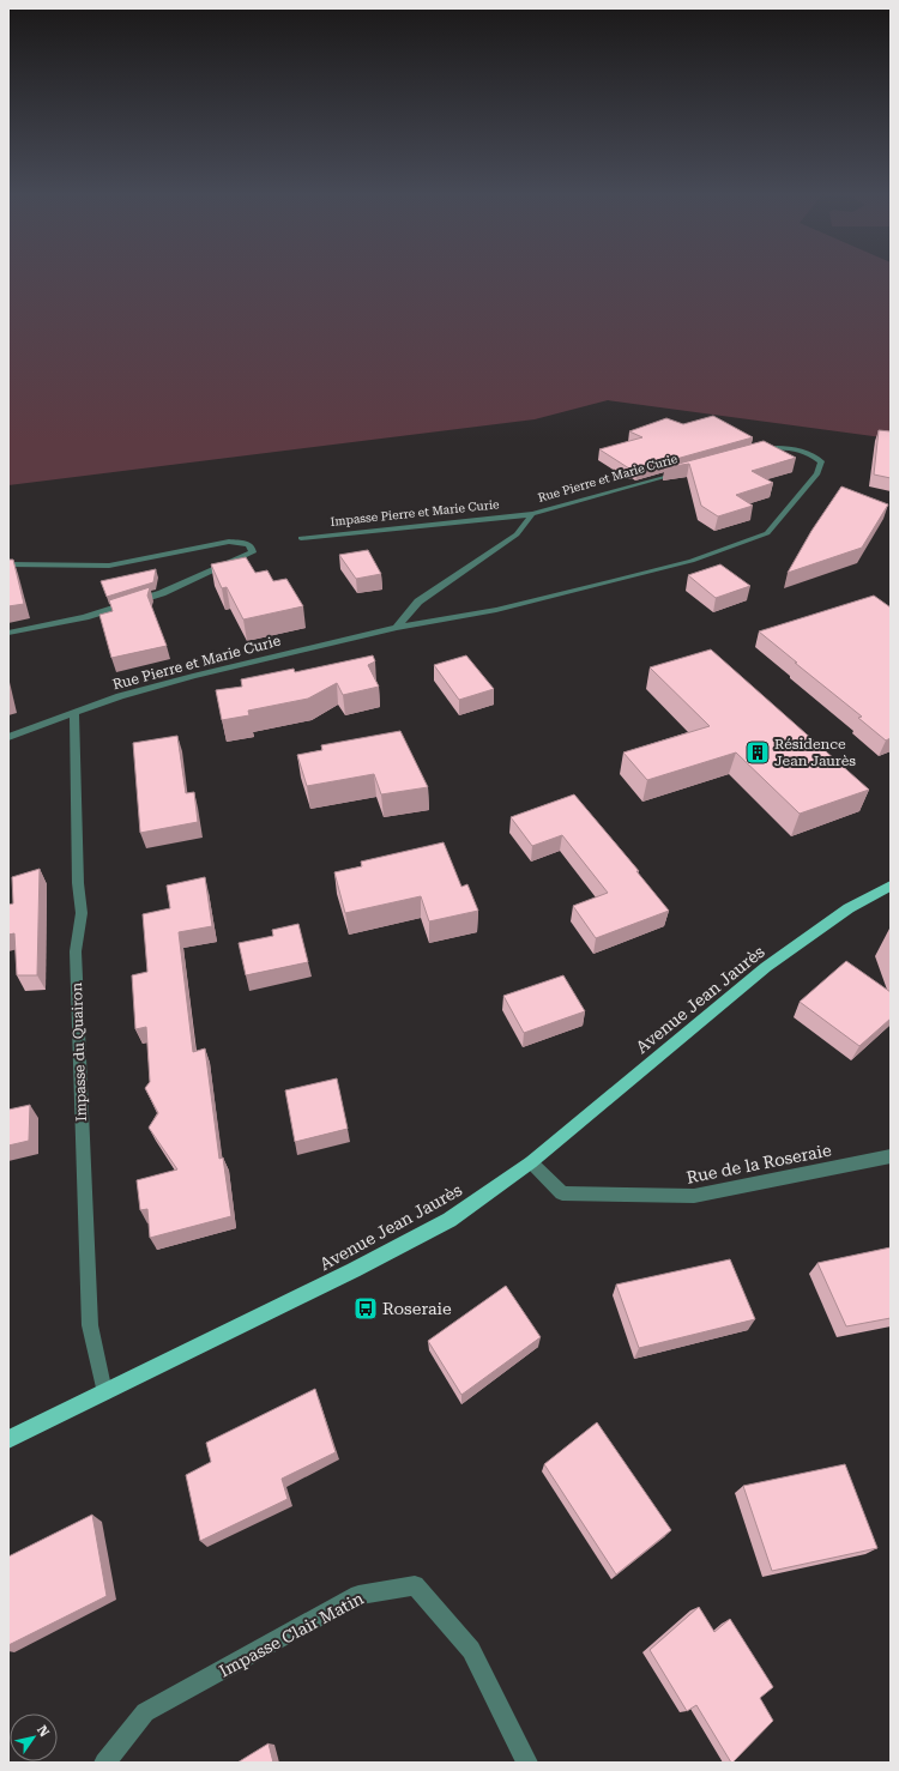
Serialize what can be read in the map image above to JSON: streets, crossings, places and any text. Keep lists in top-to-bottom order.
{
  "streets": {
    "main road": ["Avenue Jean Jaurès"],
    "street": [
      "Rue Pierre et Marie Curie",
      "Impasse Pierre et Marie Curie",
      "Impasse du Quairon",
      "Rue de la Roseraie",
      "Impasse Clair Matin"
    ]
  },
  "crossings": [
    ["Rue Pierre et Marie Curie", "Impasse Pierre et Marie Curie"],
    ["Rue Pierre et Marie Curie", "Impasse du Quairon"],
    ["Avenue Jean Jaurès", "Impasse du Quairon"],
    ["Avenue Jean Jaurès", "Rue de la Roseraie"]
  ],
  "places": {
    "building": ["Résidence Jean Jaurès"],
    "bus stop": ["Roseraie"]
  },
  "north": "top right"
}
